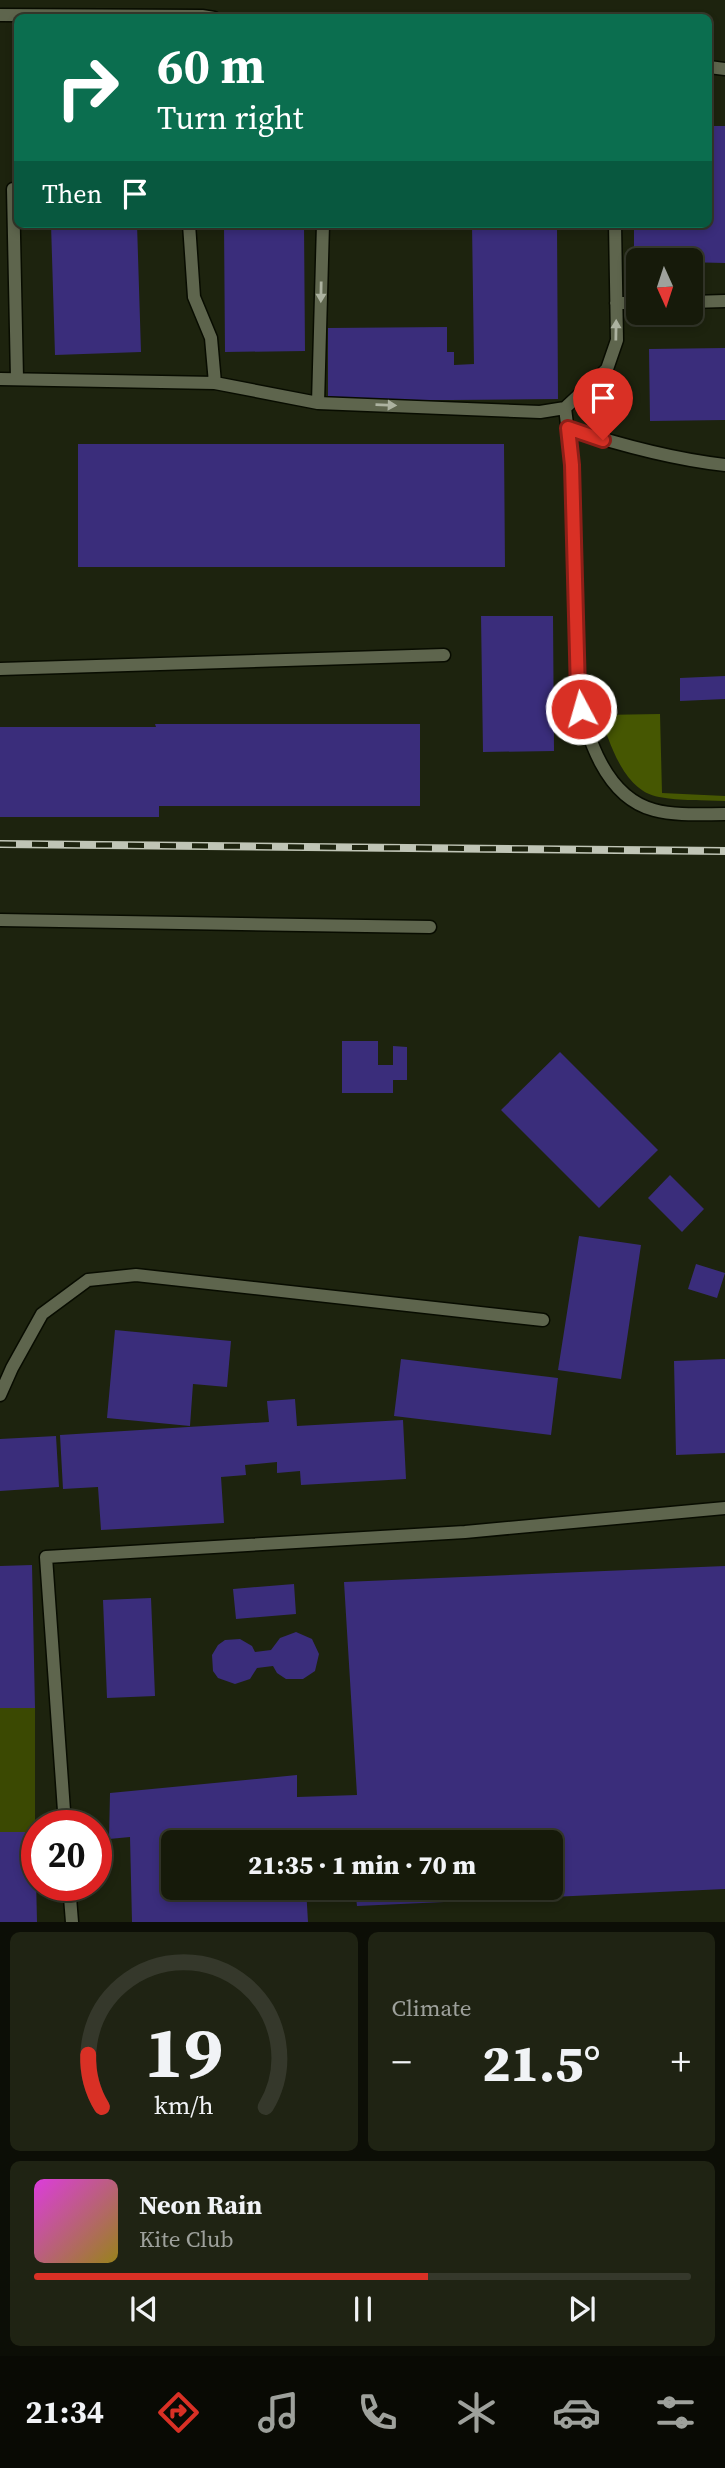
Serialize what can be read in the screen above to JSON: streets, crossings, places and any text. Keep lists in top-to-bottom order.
{
  "north": "bottom",
  "page": {
    "turn": ["60 m", "Turn right"],
    "then": "Then",
    "limit": "20",
    "trip": "21:35 · 1 min · 70 m",
    "tile": "Climate",
    "heat": ["−", "21.5°", "+"],
    "song": ["Neon Rain", "Kite Club"],
    "tabs": "21:34",
    "gauge": ["19", "km/h"]
  }
}
